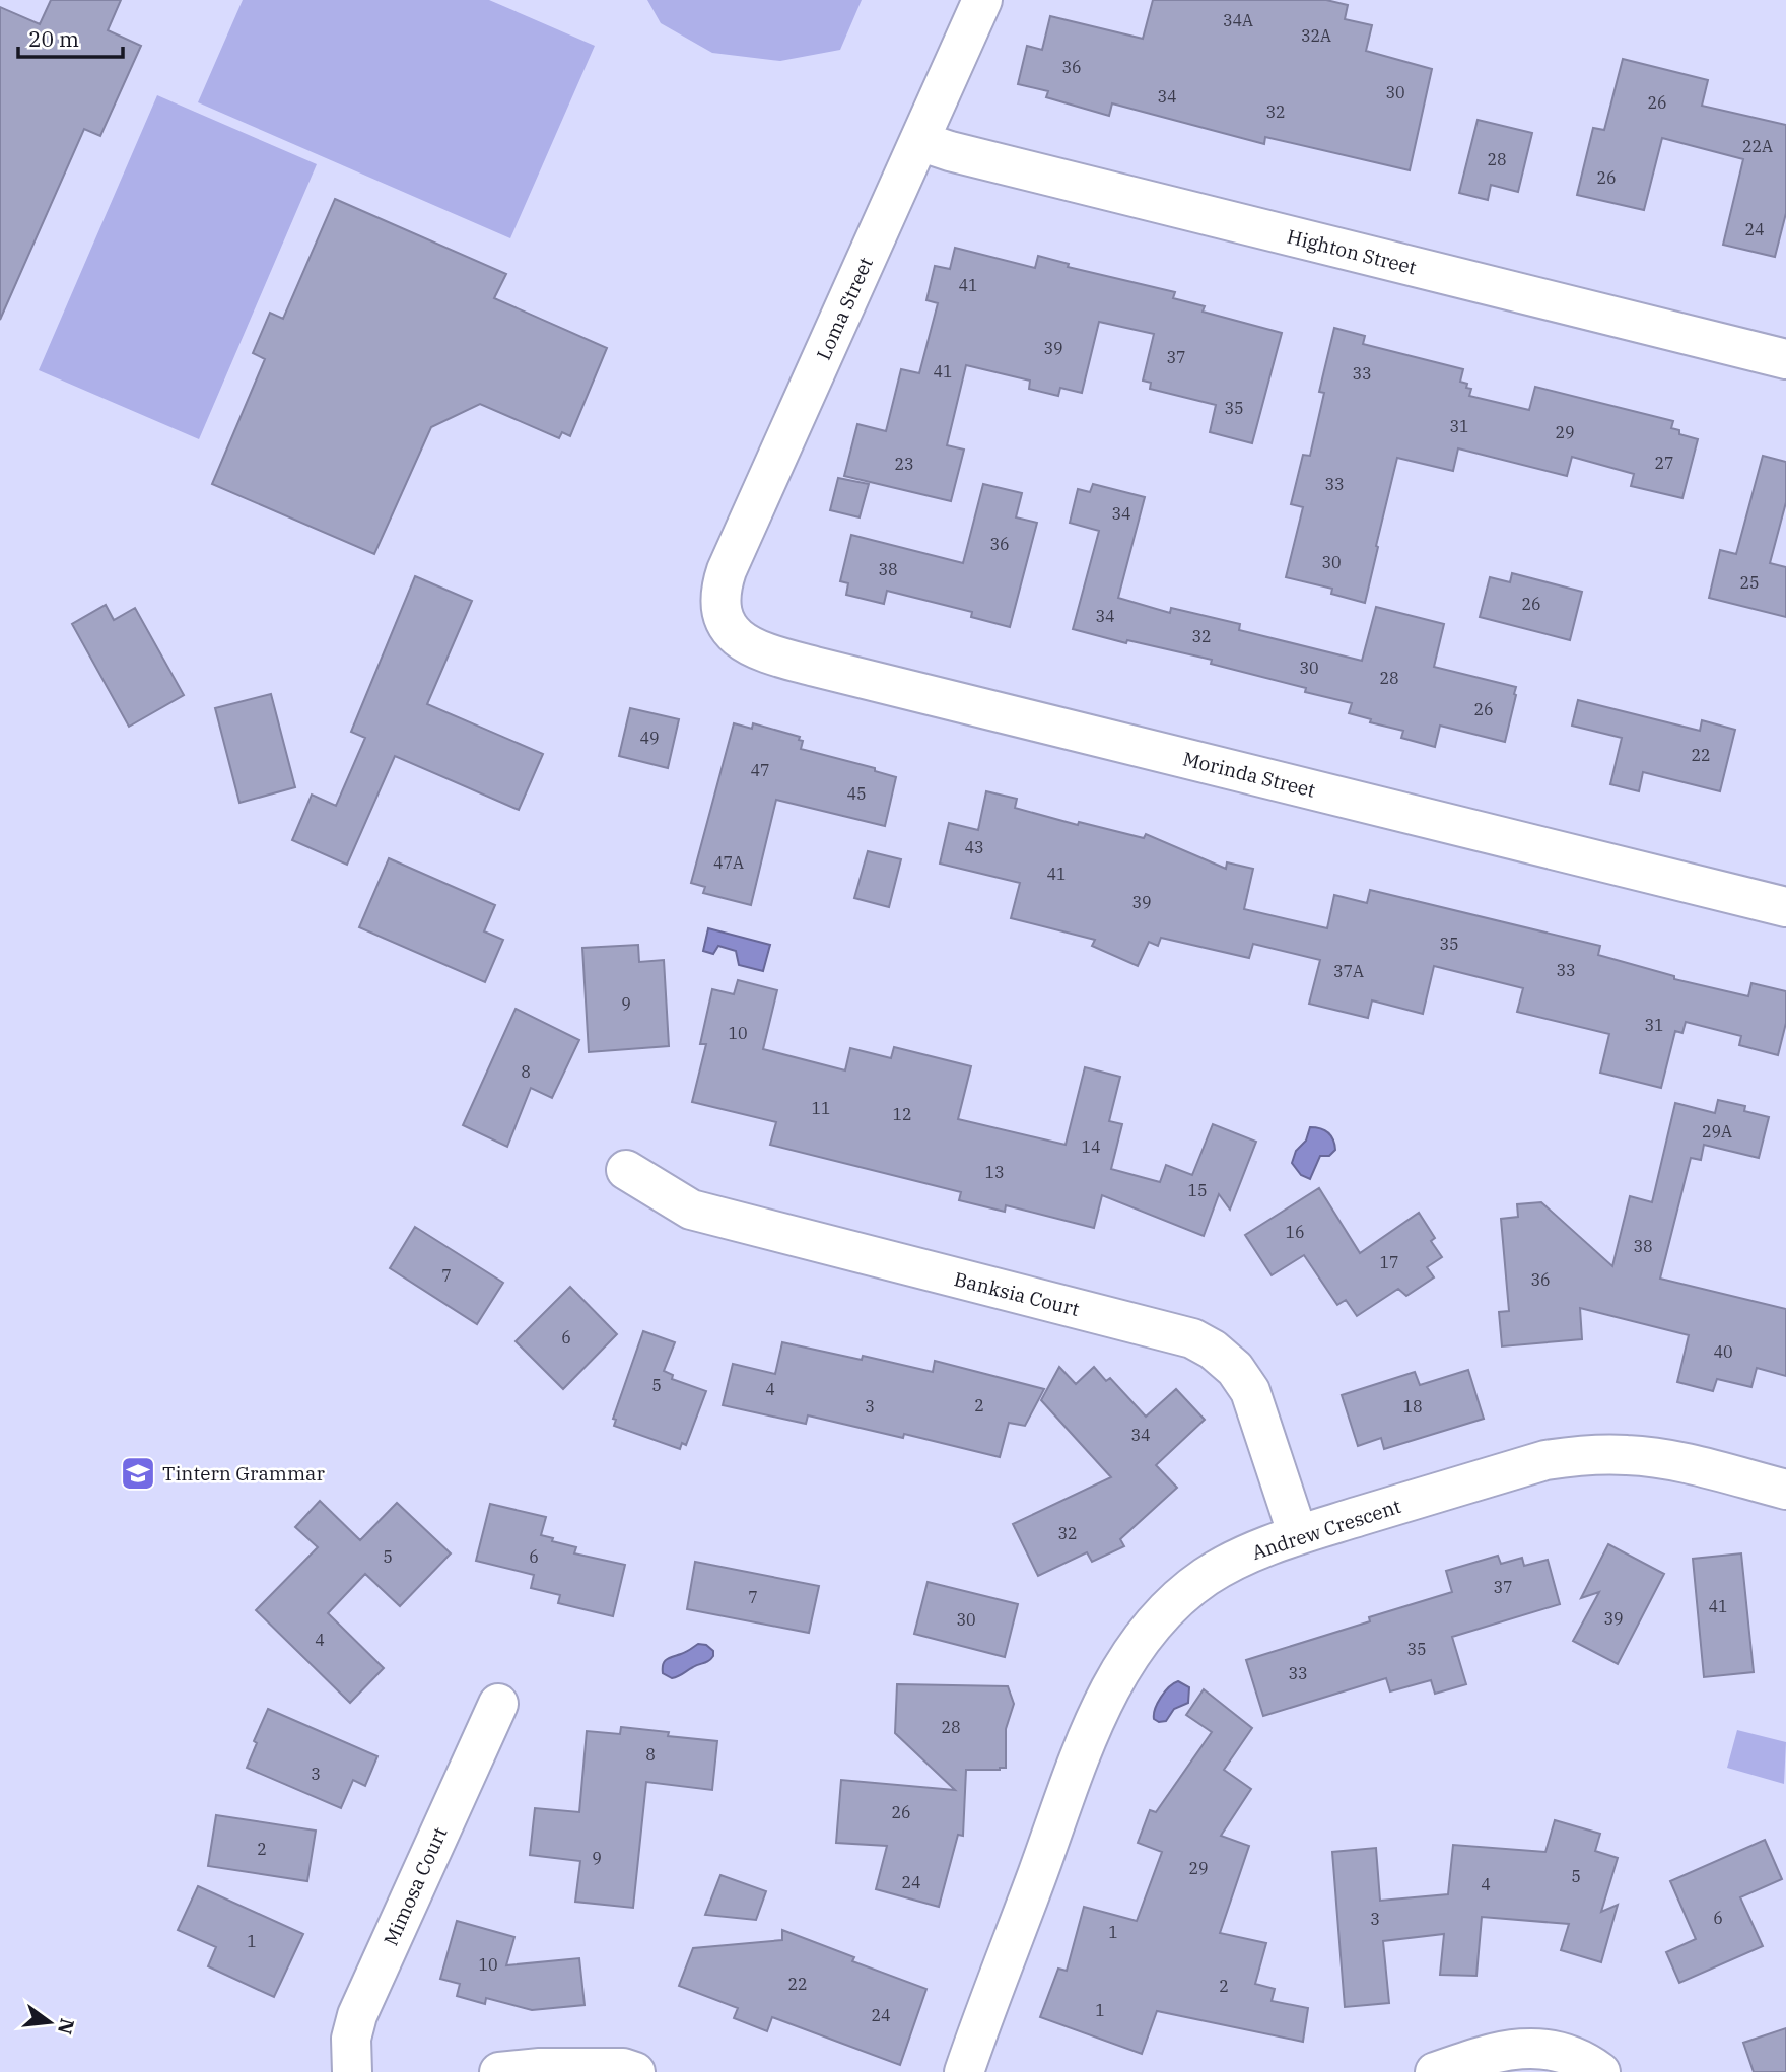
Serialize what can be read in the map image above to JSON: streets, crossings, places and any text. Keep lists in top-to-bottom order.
{
  "streets": {
    "street": [
      "Highton Street",
      "Loma Street",
      "Morinda Street",
      "Banksia Court",
      "Andrew Crescent",
      "Mimosa Court"
    ]
  },
  "crossings": [
    ["Highton Street", "Loma Street"],
    ["Loma Street", "Morinda Street"],
    ["Banksia Court", "Andrew Crescent"]
  ],
  "places": {
    "school or university": ["Tintern Grammar"]
  },
  "house_numbers": [
    "34A",
    "32A",
    "36",
    "30",
    "34",
    "26",
    "32",
    "22A",
    "28",
    "26",
    "24",
    "41",
    "39",
    "37",
    "41",
    "33",
    "35",
    "31",
    "29",
    "27",
    "23",
    "33",
    "34",
    "36",
    "30",
    "38",
    "25",
    "26",
    "34",
    "32",
    "30",
    "28",
    "26",
    "49",
    "22",
    "47",
    "45",
    "43",
    "47A",
    "41",
    "39",
    "35",
    "33",
    "37A",
    "9",
    "31",
    "10",
    "8",
    "11",
    "12",
    "29A",
    "14",
    "13",
    "15",
    "16",
    "38",
    "17",
    "7",
    "36",
    "6",
    "40",
    "5",
    "4",
    "2",
    "3",
    "18",
    "34",
    "32",
    "5",
    "6",
    "37",
    "7",
    "41",
    "39",
    "30",
    "4",
    "35",
    "33",
    "28",
    "8",
    "3",
    "26",
    "2",
    "9",
    "29",
    "5",
    "24",
    "4",
    "6",
    "3",
    "1",
    "1",
    "10",
    "22",
    "2",
    "1",
    "24"
  ],
  "scale_bar": "20 m",
  "north": "right"
}
